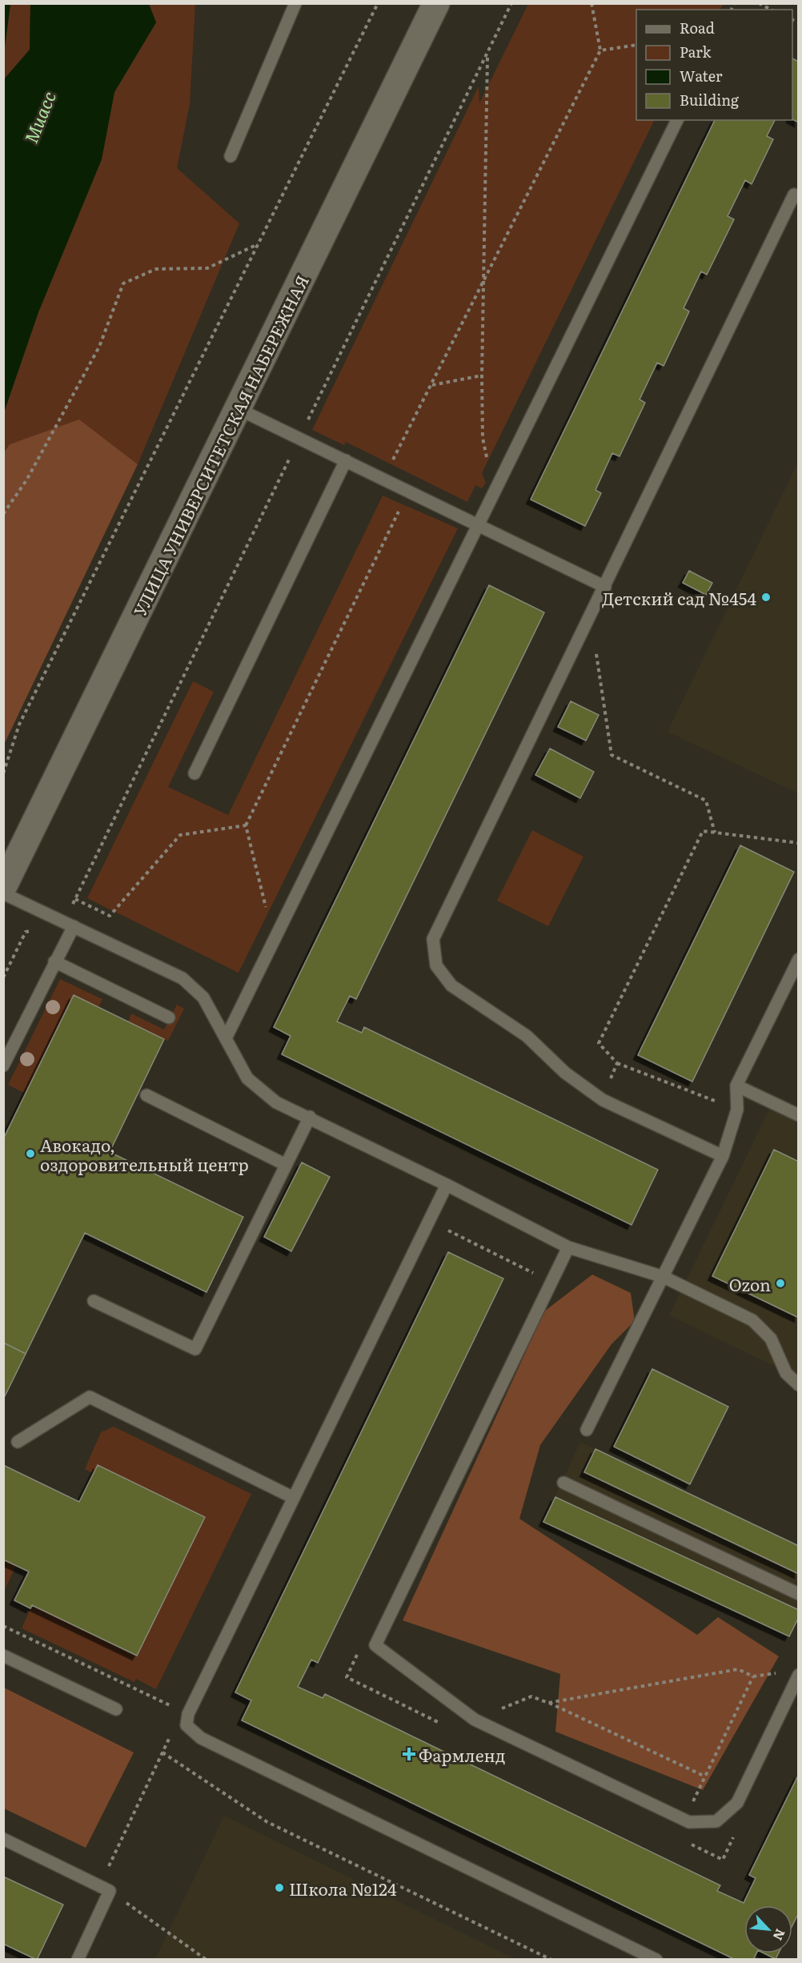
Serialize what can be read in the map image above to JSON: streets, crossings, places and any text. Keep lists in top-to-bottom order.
{
  "streets": {
    "main road": ["УЛИЦА УНИВЕРСИТЕТСКАЯ НАБЕРЕЖНАЯ"]
  },
  "water": ["Миасс"],
  "places": {
    "other": [
      "Детский сад №454",
      "Авокадо, оздоровительный центр",
      "Ozon",
      "Школа №124"
    ],
    "health": ["Фармленд"]
  },
  "legend": [
    "Road",
    "Park",
    "Water",
    "Building"
  ],
  "north": "bottom right"
}
